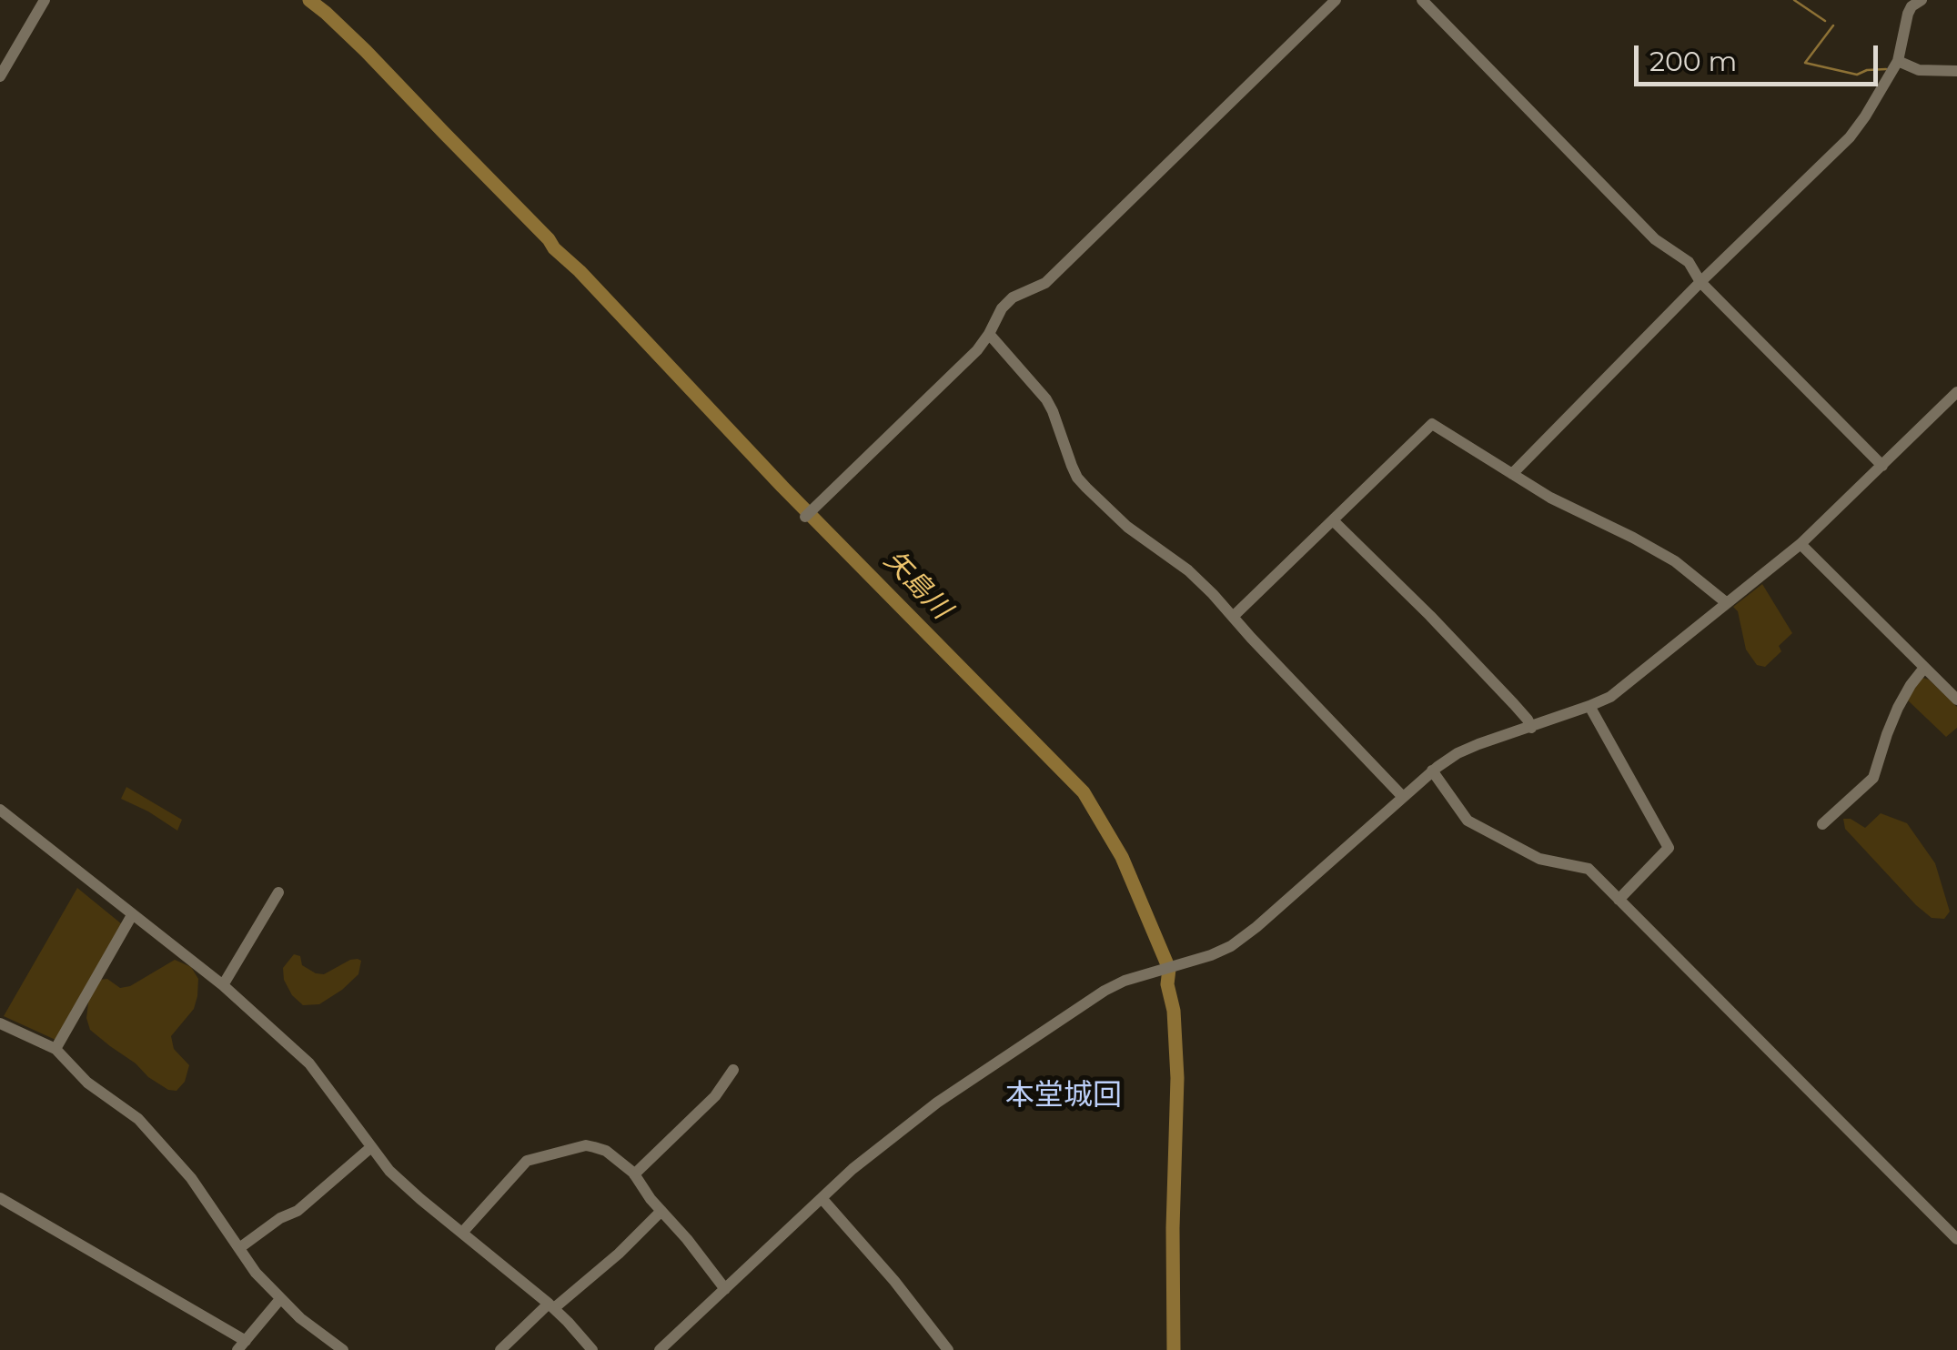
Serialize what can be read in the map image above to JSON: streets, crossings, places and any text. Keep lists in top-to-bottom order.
{
  "districts": ["本堂城回"],
  "water": ["矢島川"],
  "scale_bar": "200 m"
}
